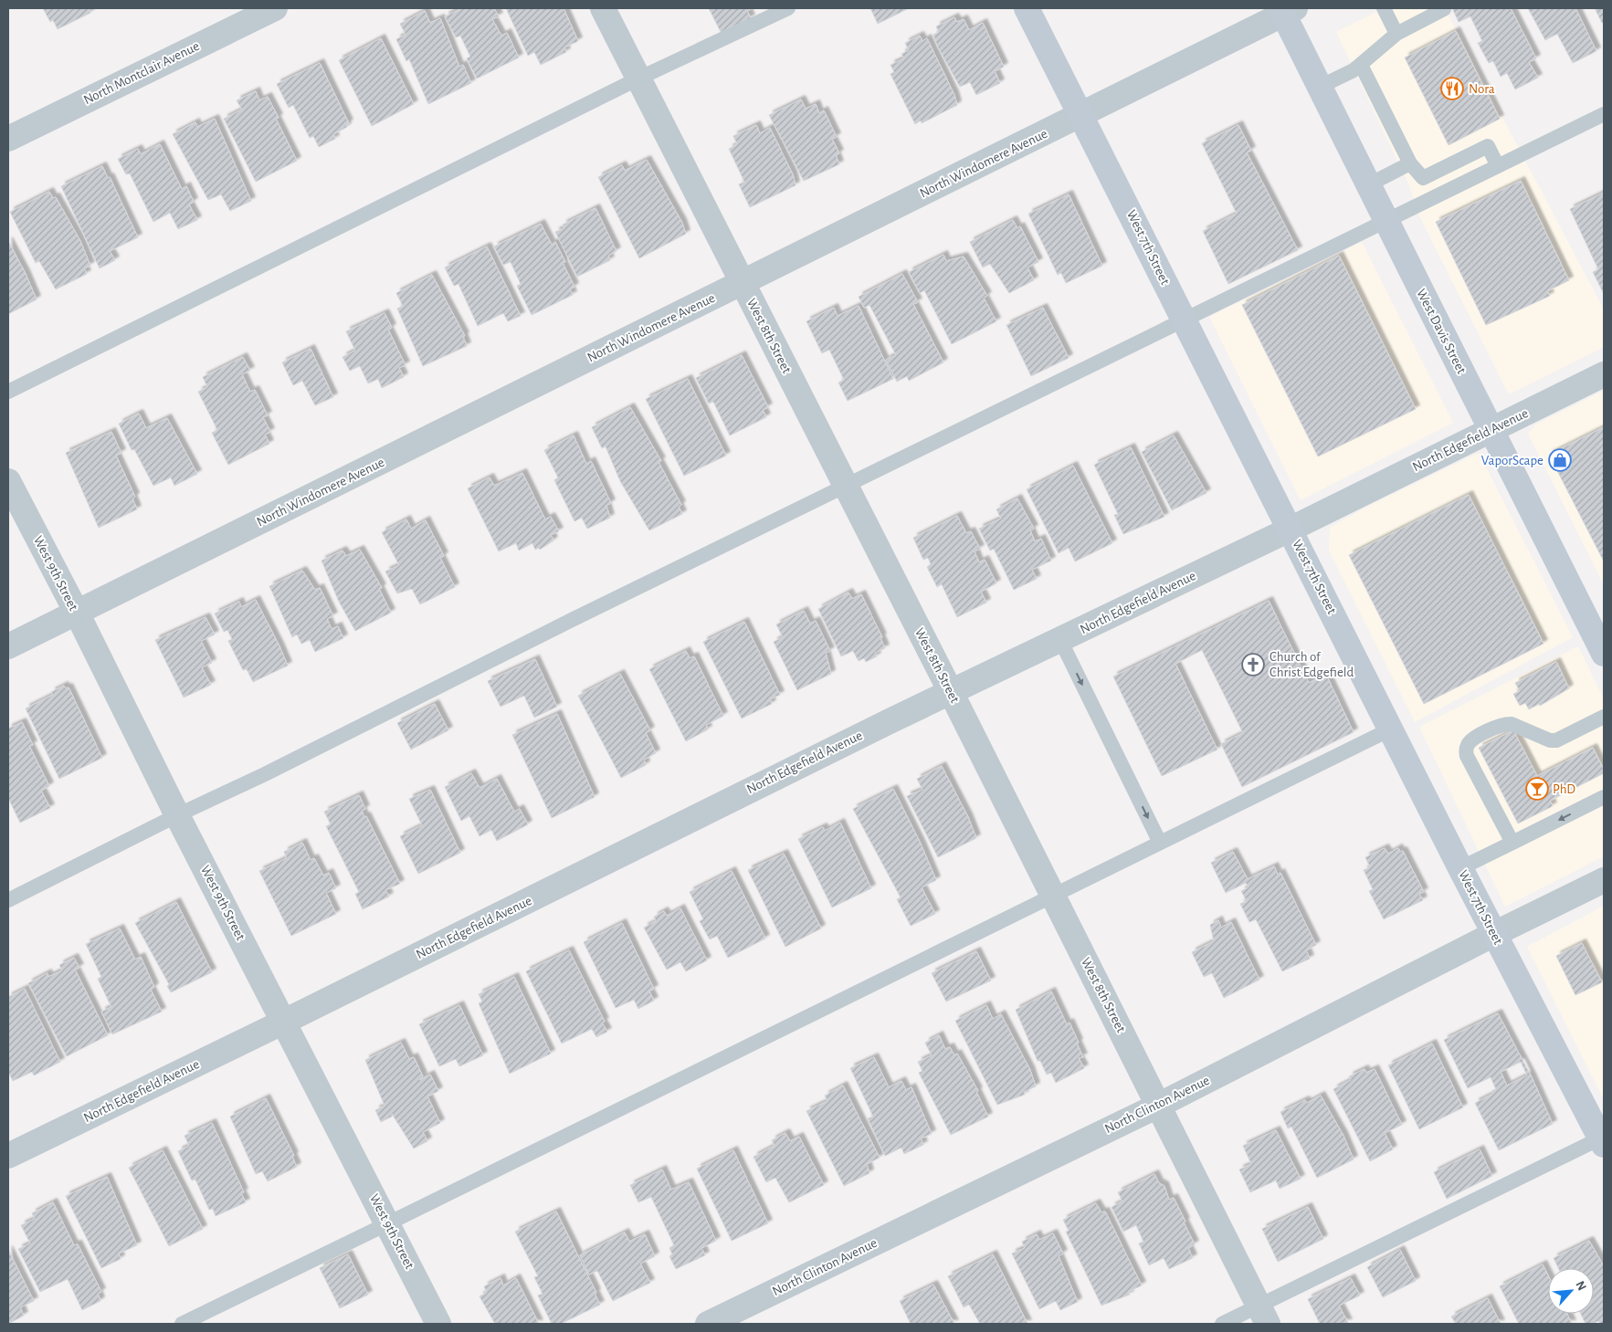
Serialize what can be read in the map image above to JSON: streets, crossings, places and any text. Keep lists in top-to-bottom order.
{
  "streets": {
    "street": [
      "North Montclair Avenue",
      "North Windomere Avenue",
      "West 7th Street",
      "West Davis Street",
      "West 8th Street",
      "North Edgefield Avenue",
      "West 9th Street",
      "North Clinton Avenue"
    ]
  },
  "crossings": [
    ["North Windomere Avenue", "West 7th Street"],
    ["North Windomere Avenue", "West Davis Street"],
    ["North Windomere Avenue", "West 8th Street"],
    ["North Windomere Avenue", "West 9th Street"],
    ["West 7th Street", "North Edgefield Avenue"],
    ["West 7th Street", "North Clinton Avenue"],
    ["West Davis Street", "North Edgefield Avenue"],
    ["West 8th Street", "North Edgefield Avenue"],
    ["West 8th Street", "North Clinton Avenue"],
    ["North Edgefield Avenue", "West 9th Street"]
  ],
  "places": {
    "restaurant": ["Nora"],
    "shop": ["VaporScape"],
    "church": ["Church of Christ Edgefield"],
    "bar": ["PhD"]
  },
  "north": "top right"
}
